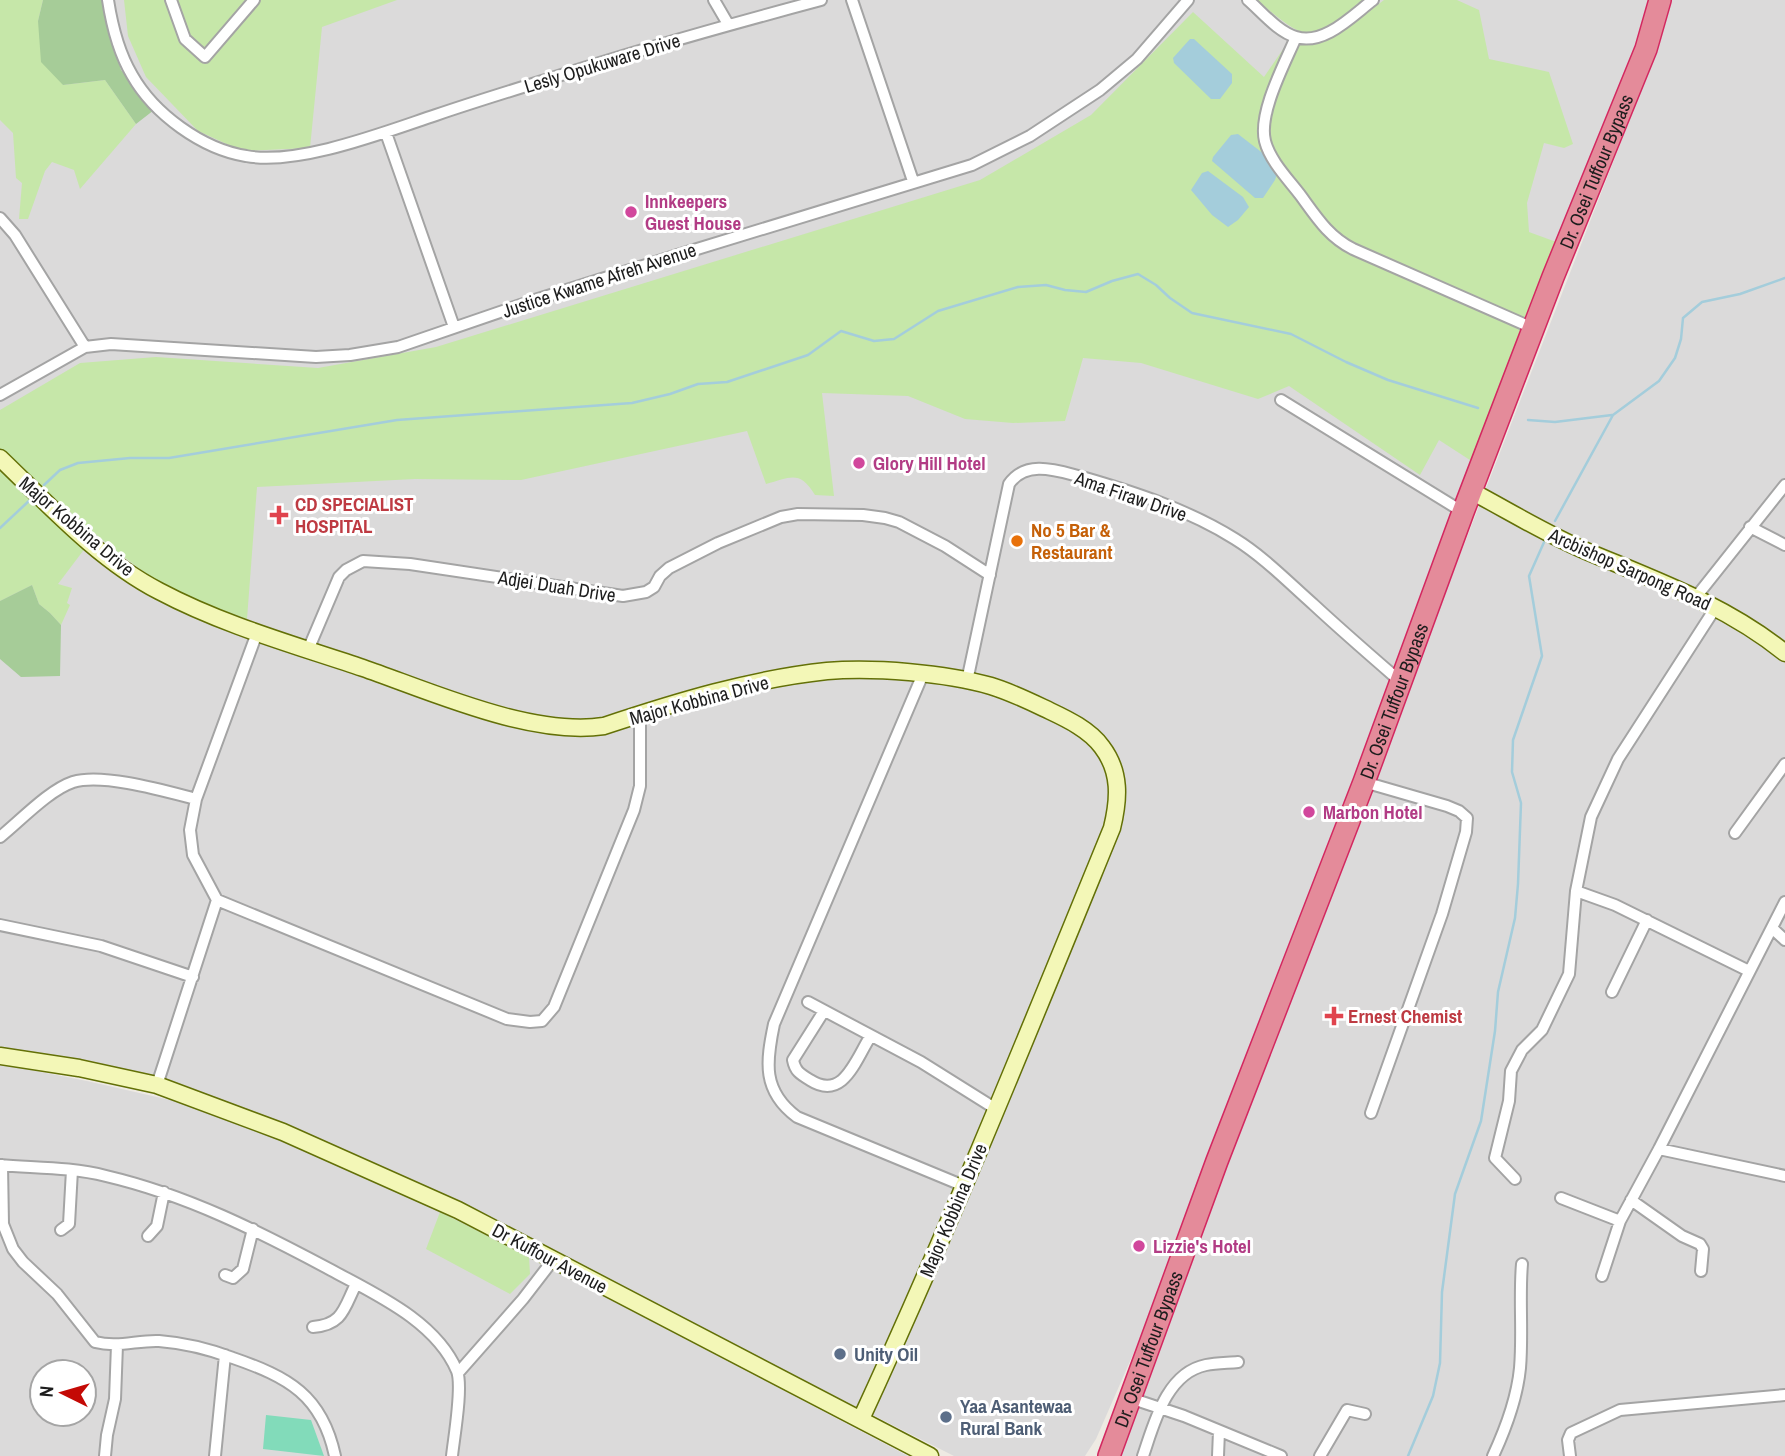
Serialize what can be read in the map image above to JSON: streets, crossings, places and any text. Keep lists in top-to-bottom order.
{
  "streets": {
    "highway": ["Dr. Osei Tuffour Bypass"],
    "street": [
      "Lesly Opukuware Drive",
      "Justice Kwame Afreh Avenue",
      "Ama Firaw Drive",
      "Major Kobbina Drive",
      "Arcbishop Sarpong Road",
      "Adjei Duah Drive",
      "Dr Kuffour Avenue"
    ]
  },
  "crossings": [
    ["Dr. Osei Tuffour Bypass", "Ama Firaw Drive"],
    ["Dr. Osei Tuffour Bypass", "Arcbishop Sarpong Road"],
    ["Ama Firaw Drive", "Major Kobbina Drive"],
    ["Ama Firaw Drive", "Adjei Duah Drive"],
    ["Major Kobbina Drive", "Adjei Duah Drive"],
    ["Major Kobbina Drive", "Dr Kuffour Avenue"]
  ],
  "places": {
    "other": [
      "Innkeepers Guest House",
      "Glory Hill Hotel",
      "No 5 Bar & Restaurant",
      "Marbon Hotel",
      "Lizzie's Hotel",
      "Unity Oil",
      "Yaa Asantewaa Rural Bank"
    ],
    "health": ["CD SPECIALIST HOSPITAL", "Ernest Chemist"]
  },
  "north": "left"
}
